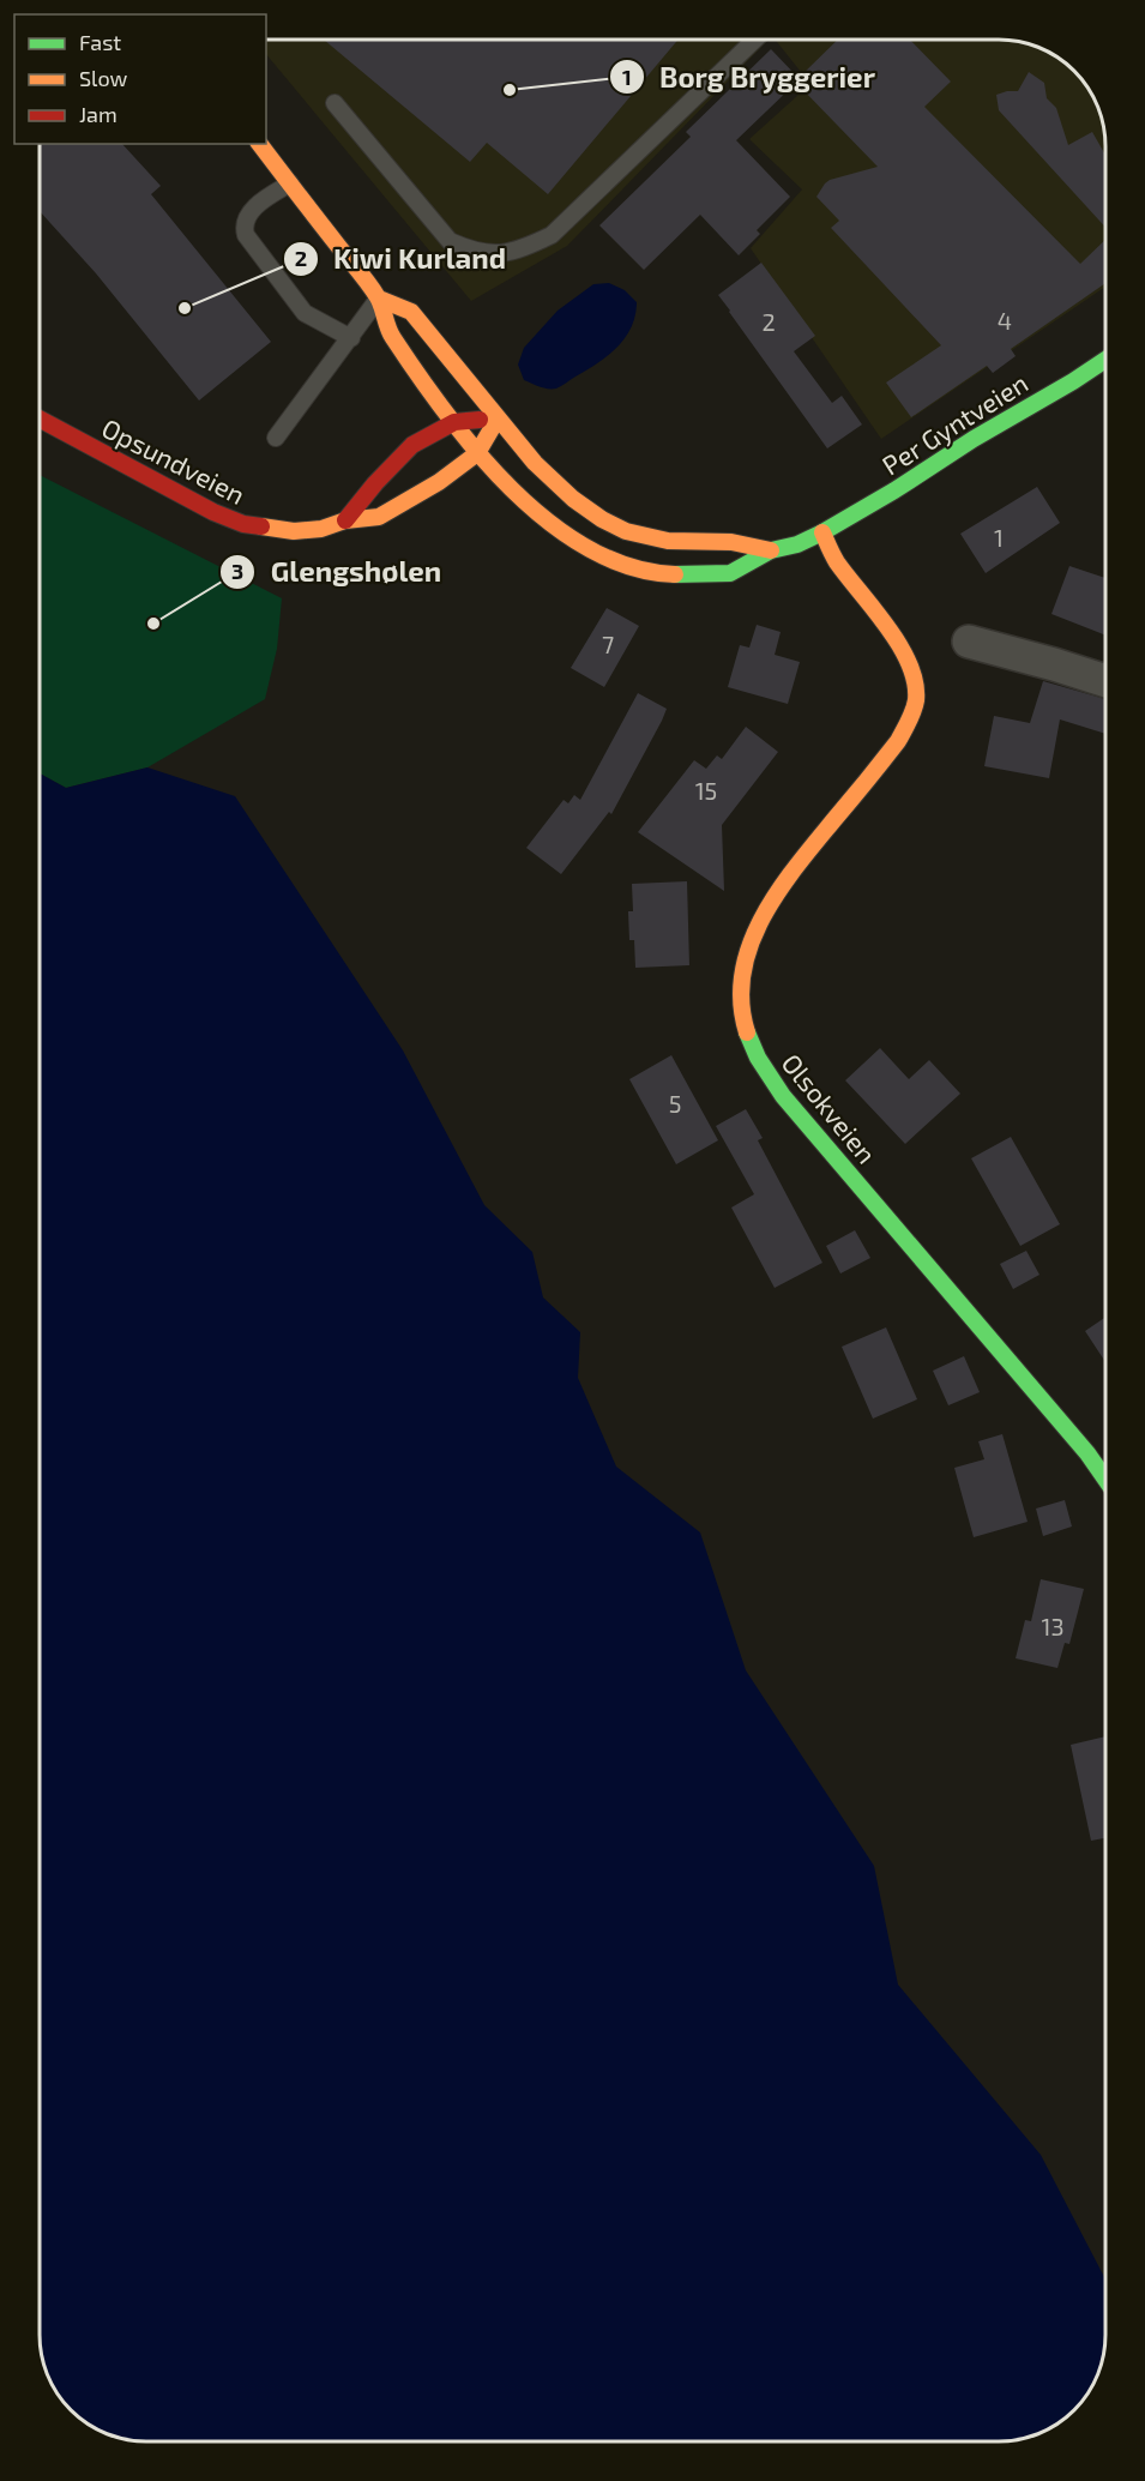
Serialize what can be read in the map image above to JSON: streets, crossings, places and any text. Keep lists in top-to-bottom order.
{
  "streets": {
    "street": ["Per Gyntveien", "Opsundveien", "Olsokveien"]
  },
  "crossings": [
    ["Per Gyntveien", "Olsokveien"]
  ],
  "places": ["Borg Bryggerier", "Kiwi Kurland", "Glengshølen"],
  "house_numbers": [
    "4",
    "2",
    "1",
    "7",
    "15",
    "5",
    "13"
  ],
  "legend": ["Fast", "Slow", "Jam"]
}
